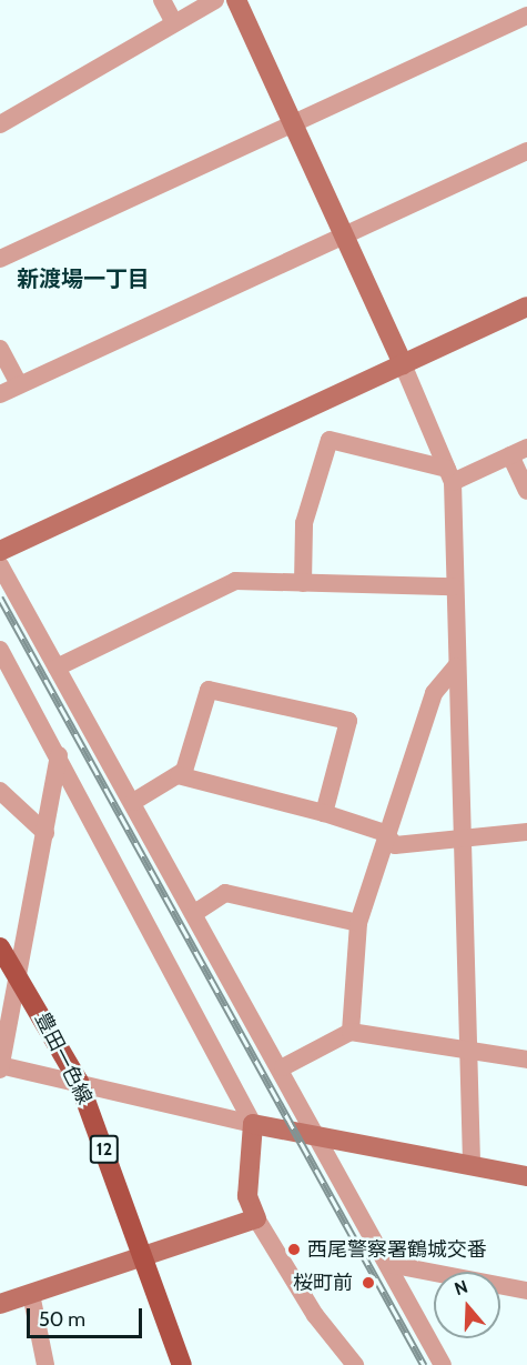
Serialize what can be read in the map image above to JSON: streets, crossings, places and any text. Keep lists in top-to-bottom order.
{
  "streets": {
    "main road": ["豊田一色線", "12"]
  },
  "districts": ["新渡場一丁目"],
  "places": ["西尾警察署鶴城交番", "桜町前"],
  "scale_bar": "50 m",
  "north": "top"
}
